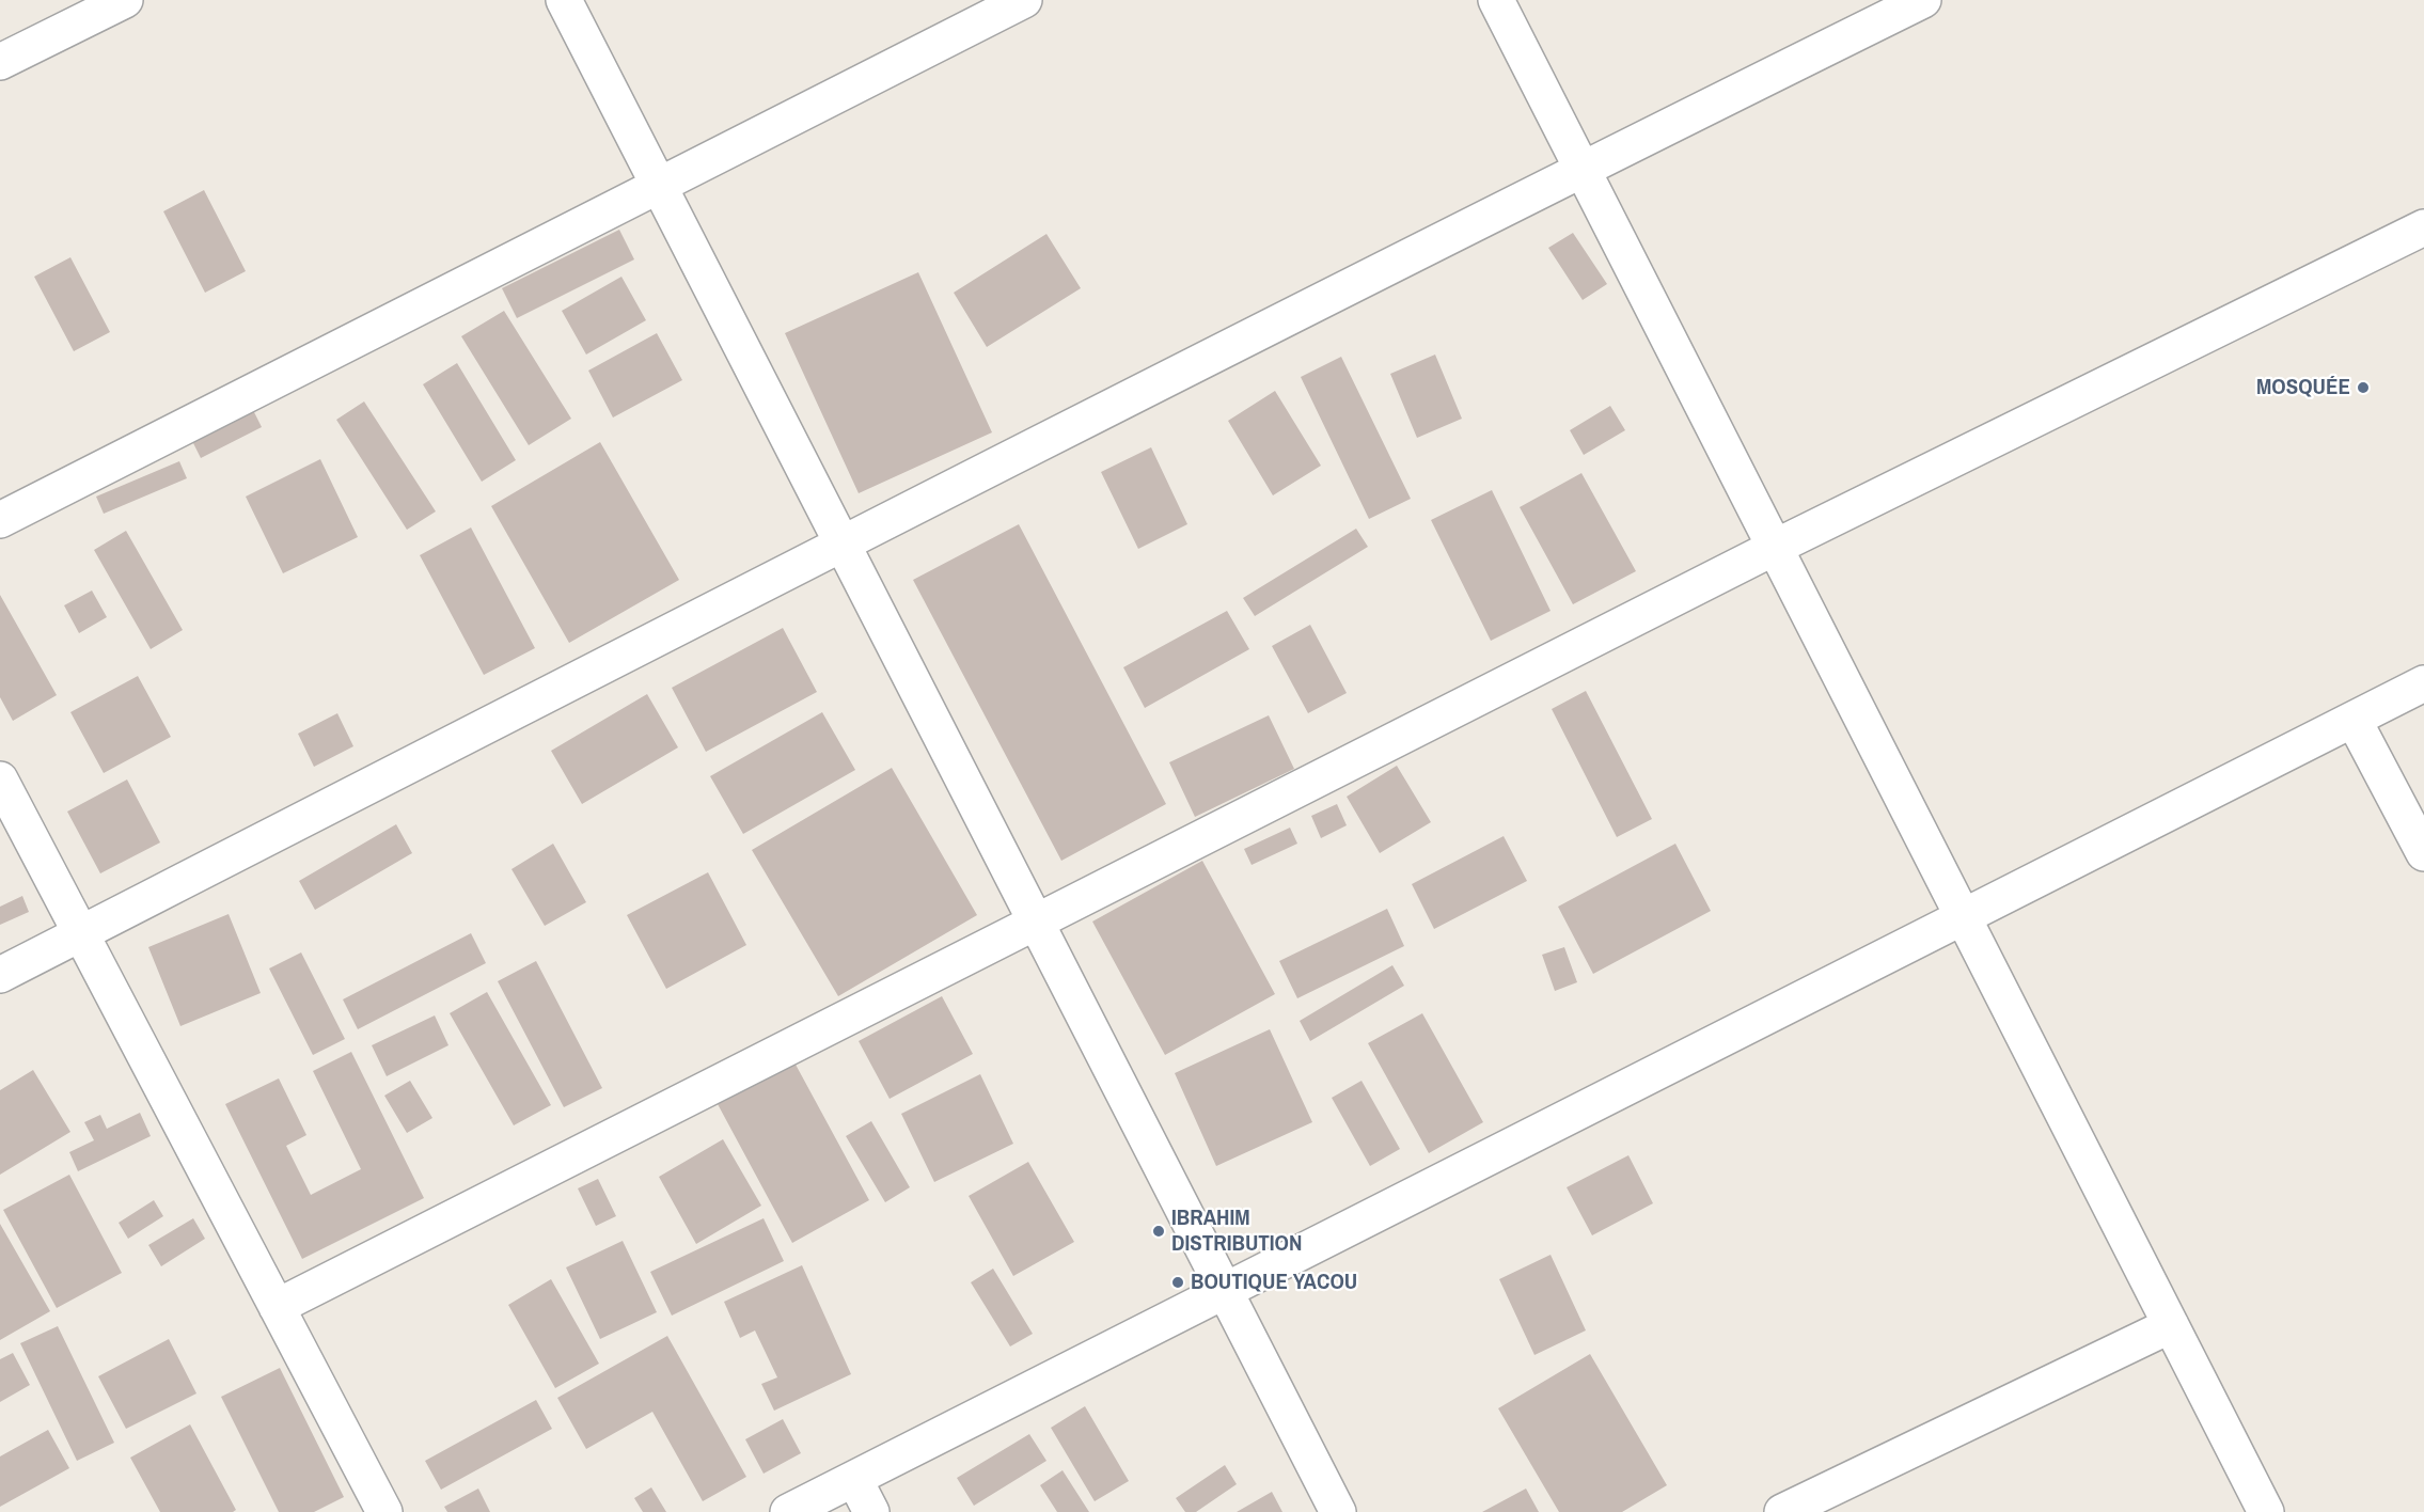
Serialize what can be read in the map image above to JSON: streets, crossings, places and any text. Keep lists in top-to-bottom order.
{
  "places": ["MOSQUÉE", "IBRAHIM DISTRIBUTION", "BOUTIQUE YACOU"]
}
